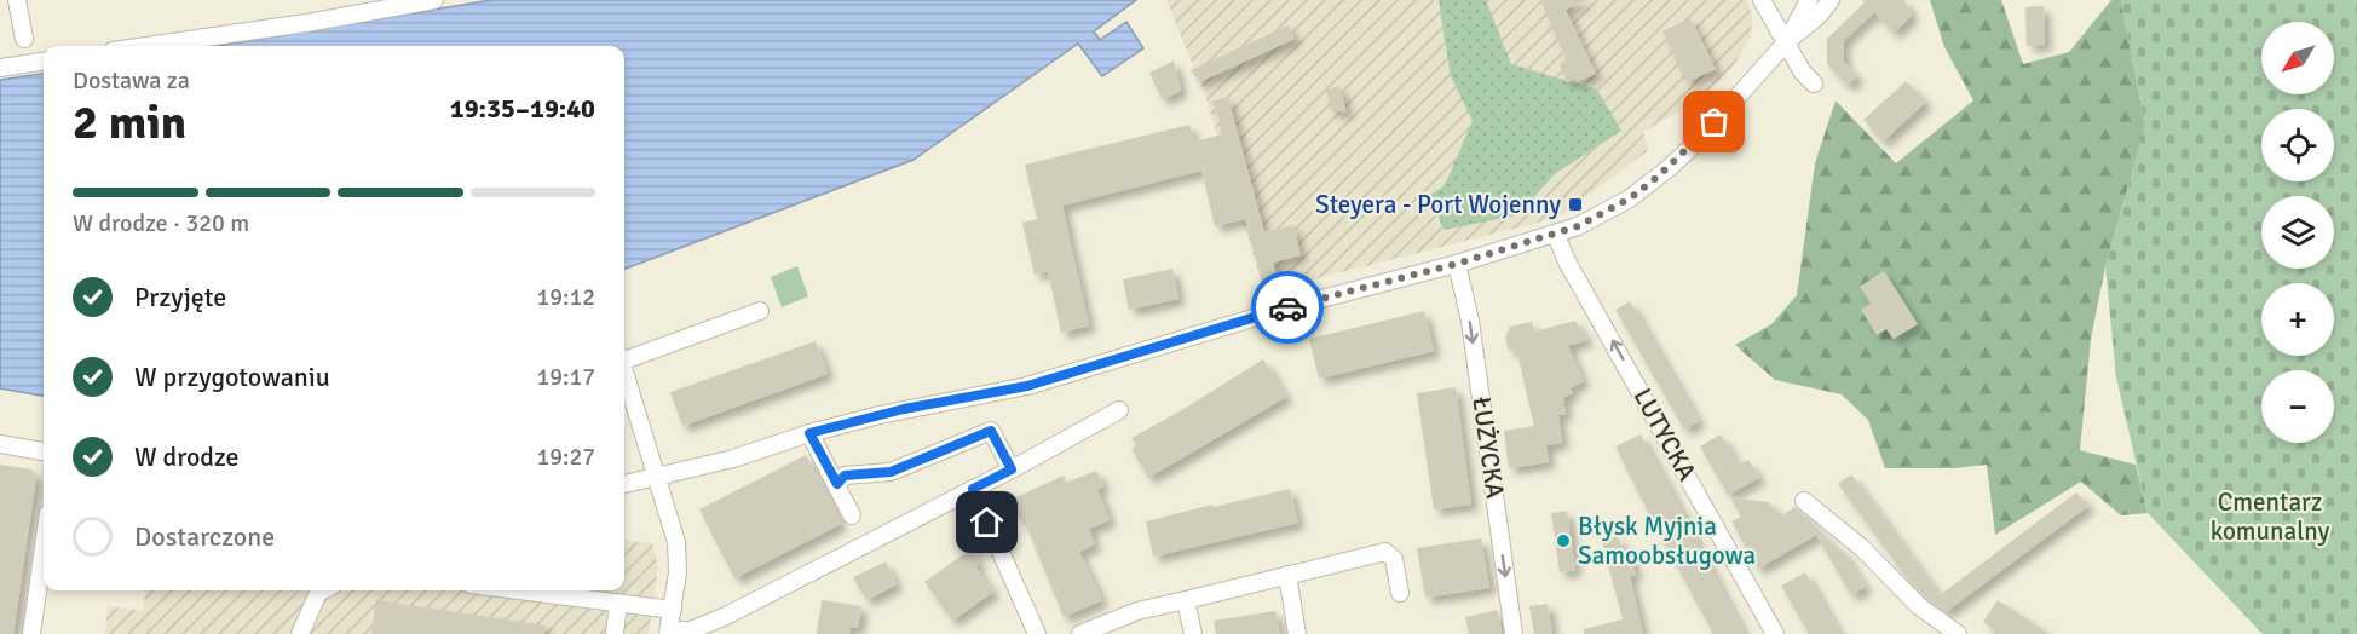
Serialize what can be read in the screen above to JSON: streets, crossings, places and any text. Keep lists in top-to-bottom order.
{
  "streets": {
    "street": ["LUTYCKA", "ŁUŻYCKA"]
  },
  "one_way": ["LUTYCKA", "ŁUŻYCKA"],
  "parks": ["Cmentarz komunalny"],
  "places": {
    "transit": ["Steyera - Port Wojenny"],
    "other": ["Błysk Myjnia Samoobsługowa"]
  },
  "north": "bottom left",
  "page": {
    "map_buttons": ["+", "−"],
    "heading": ["2 min", "Dostawa za", "19:35–19:40"],
    "bar": "W drodze · 320 m",
    "list": [
      ["Przyjęte", "19:12"],
      ["W przygotowaniu", "19:17"],
      ["W drodze", "19:27"],
      "Dostarczone"
    ]
  }
}
